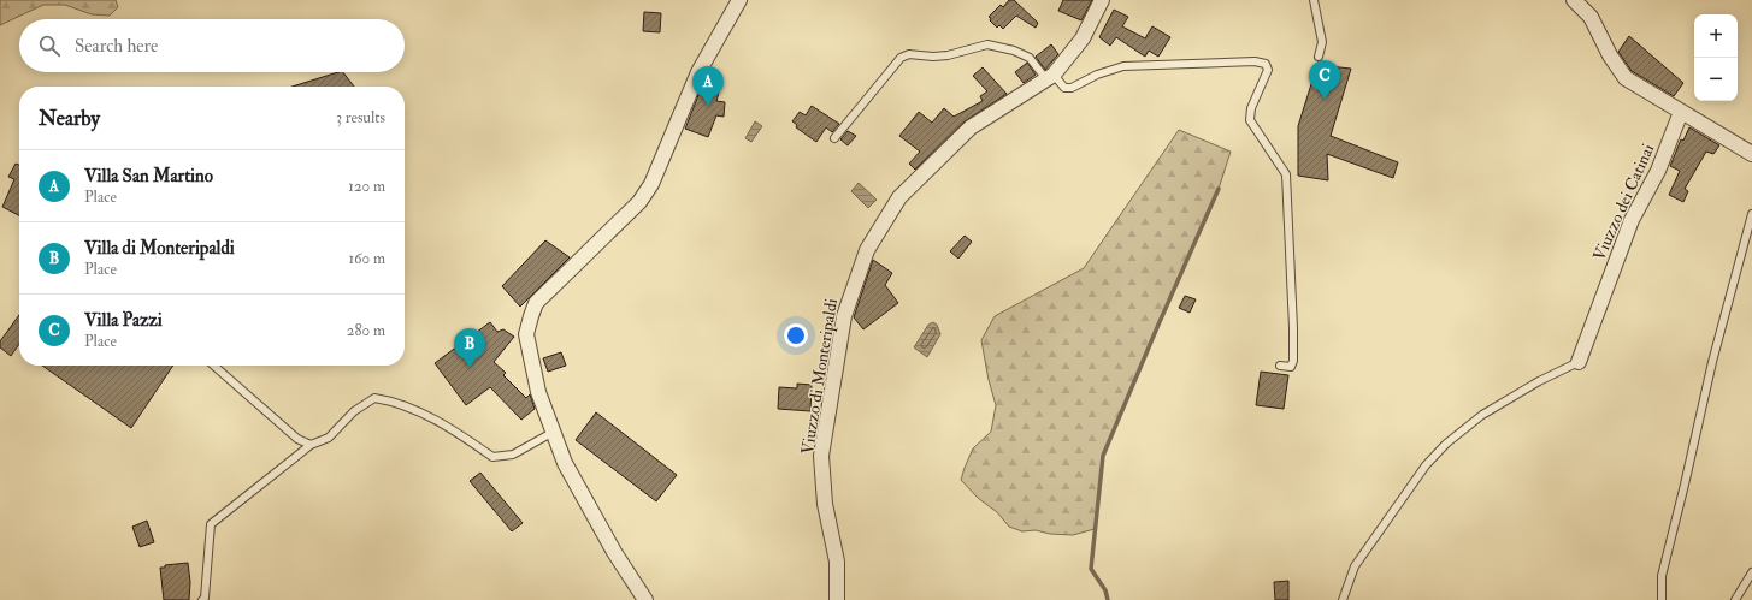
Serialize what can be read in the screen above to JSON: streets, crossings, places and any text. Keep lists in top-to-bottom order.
{
  "streets": {
    "street": ["Viuzzo dei Catinai", "Viuzzo di Monteripaldi"]
  },
  "page": {
    "map_buttons": ["+", "−"],
    "search": "Search here",
    "pins": ["C", "A", "B"],
    "heading": ["Nearby", "3 results"],
    "list": [
      {
        "mark": "A",
        "name": "Villa San Martino",
        "note": "Place",
        "value": "120 m"
      },
      {
        "mark": "B",
        "name": "Villa di Monteripaldi",
        "note": "Place",
        "value": "160 m"
      },
      {
        "mark": "C",
        "name": "Villa Pazzi",
        "note": "Place",
        "value": "280 m"
      }
    ]
  }
}
